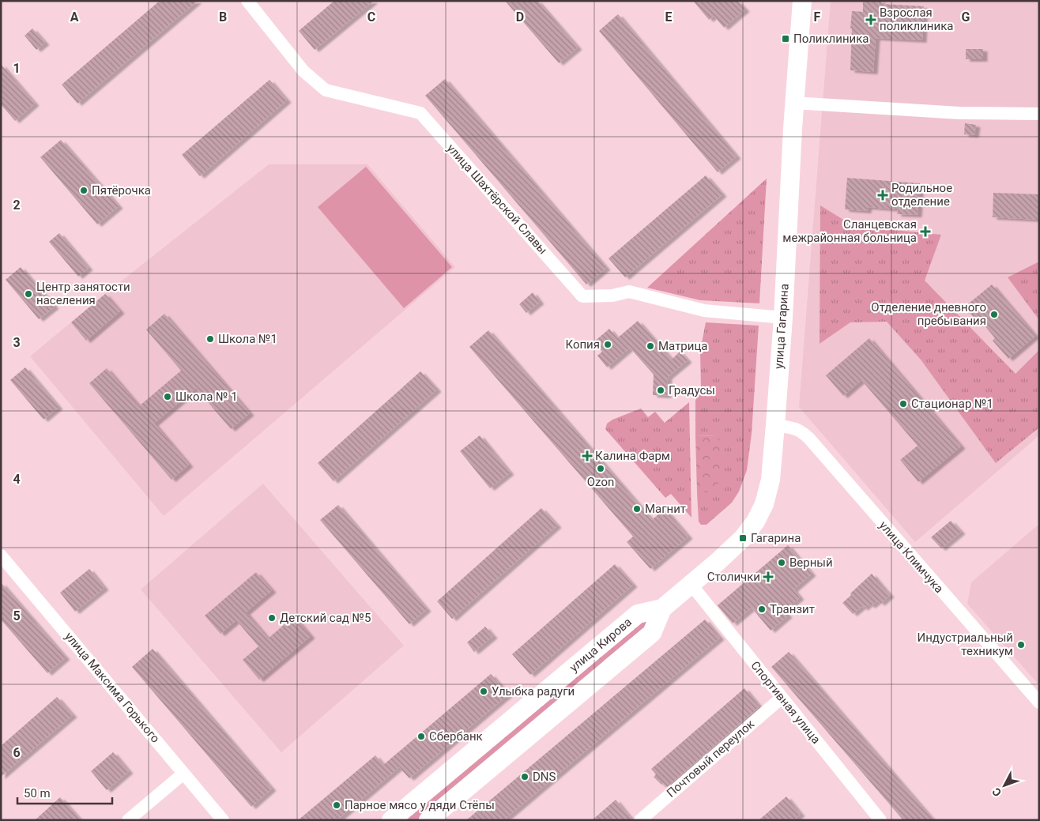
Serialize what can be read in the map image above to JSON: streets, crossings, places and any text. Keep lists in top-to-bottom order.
{
  "streets": {
    "main road": ["улица Гагарина", "улица Кирова"],
    "street": [
      "улица Шахтёрской Славы",
      "улица Климчука",
      "улица Максима Горького",
      "Спортивная улица",
      "Почтовый переулок"
    ]
  },
  "crossings": [
    ["улица Шахтёрской Славы", "улица Гагарина"],
    ["улица Гагарина", "улица Климчука"],
    ["улица Гагарина", "улица Кирова"],
    ["улица Гагарина", "Спортивная улица"],
    ["Спортивная улица", "Почтовый переулок"]
  ],
  "places": {
    "health": [
      "Взрослая поликлиника",
      "Родильное отделение",
      "Сланцевская межрайонная больница",
      "Калина Фарм",
      "Столички"
    ],
    "transit": ["Поликлиника", "Гагарина"],
    "other": [
      "Пятёрочка",
      "Центр занятости населения",
      "Отделение дневного пребывания",
      "Школа №1",
      "Копия",
      "Матрица",
      "Градусы",
      "Школа № 1",
      "Стационар №1",
      "Ozon",
      "Магнит",
      "Верный",
      "Транзит",
      "Детский сад №5",
      "Индустриальный техникум",
      "Улыбка радуги",
      "Сбербанк",
      "DNS",
      "Парное мясо у дяди Стёпы"
    ]
  },
  "scale_bar": "50 m",
  "north": "bottom left",
  "grid": {
    "columns": [
      "A",
      "B",
      "C",
      "D",
      "E",
      "F",
      "G"
    ],
    "rows": [
      "1",
      "2",
      "3",
      "4",
      "5",
      "6"
    ]
  }
}
